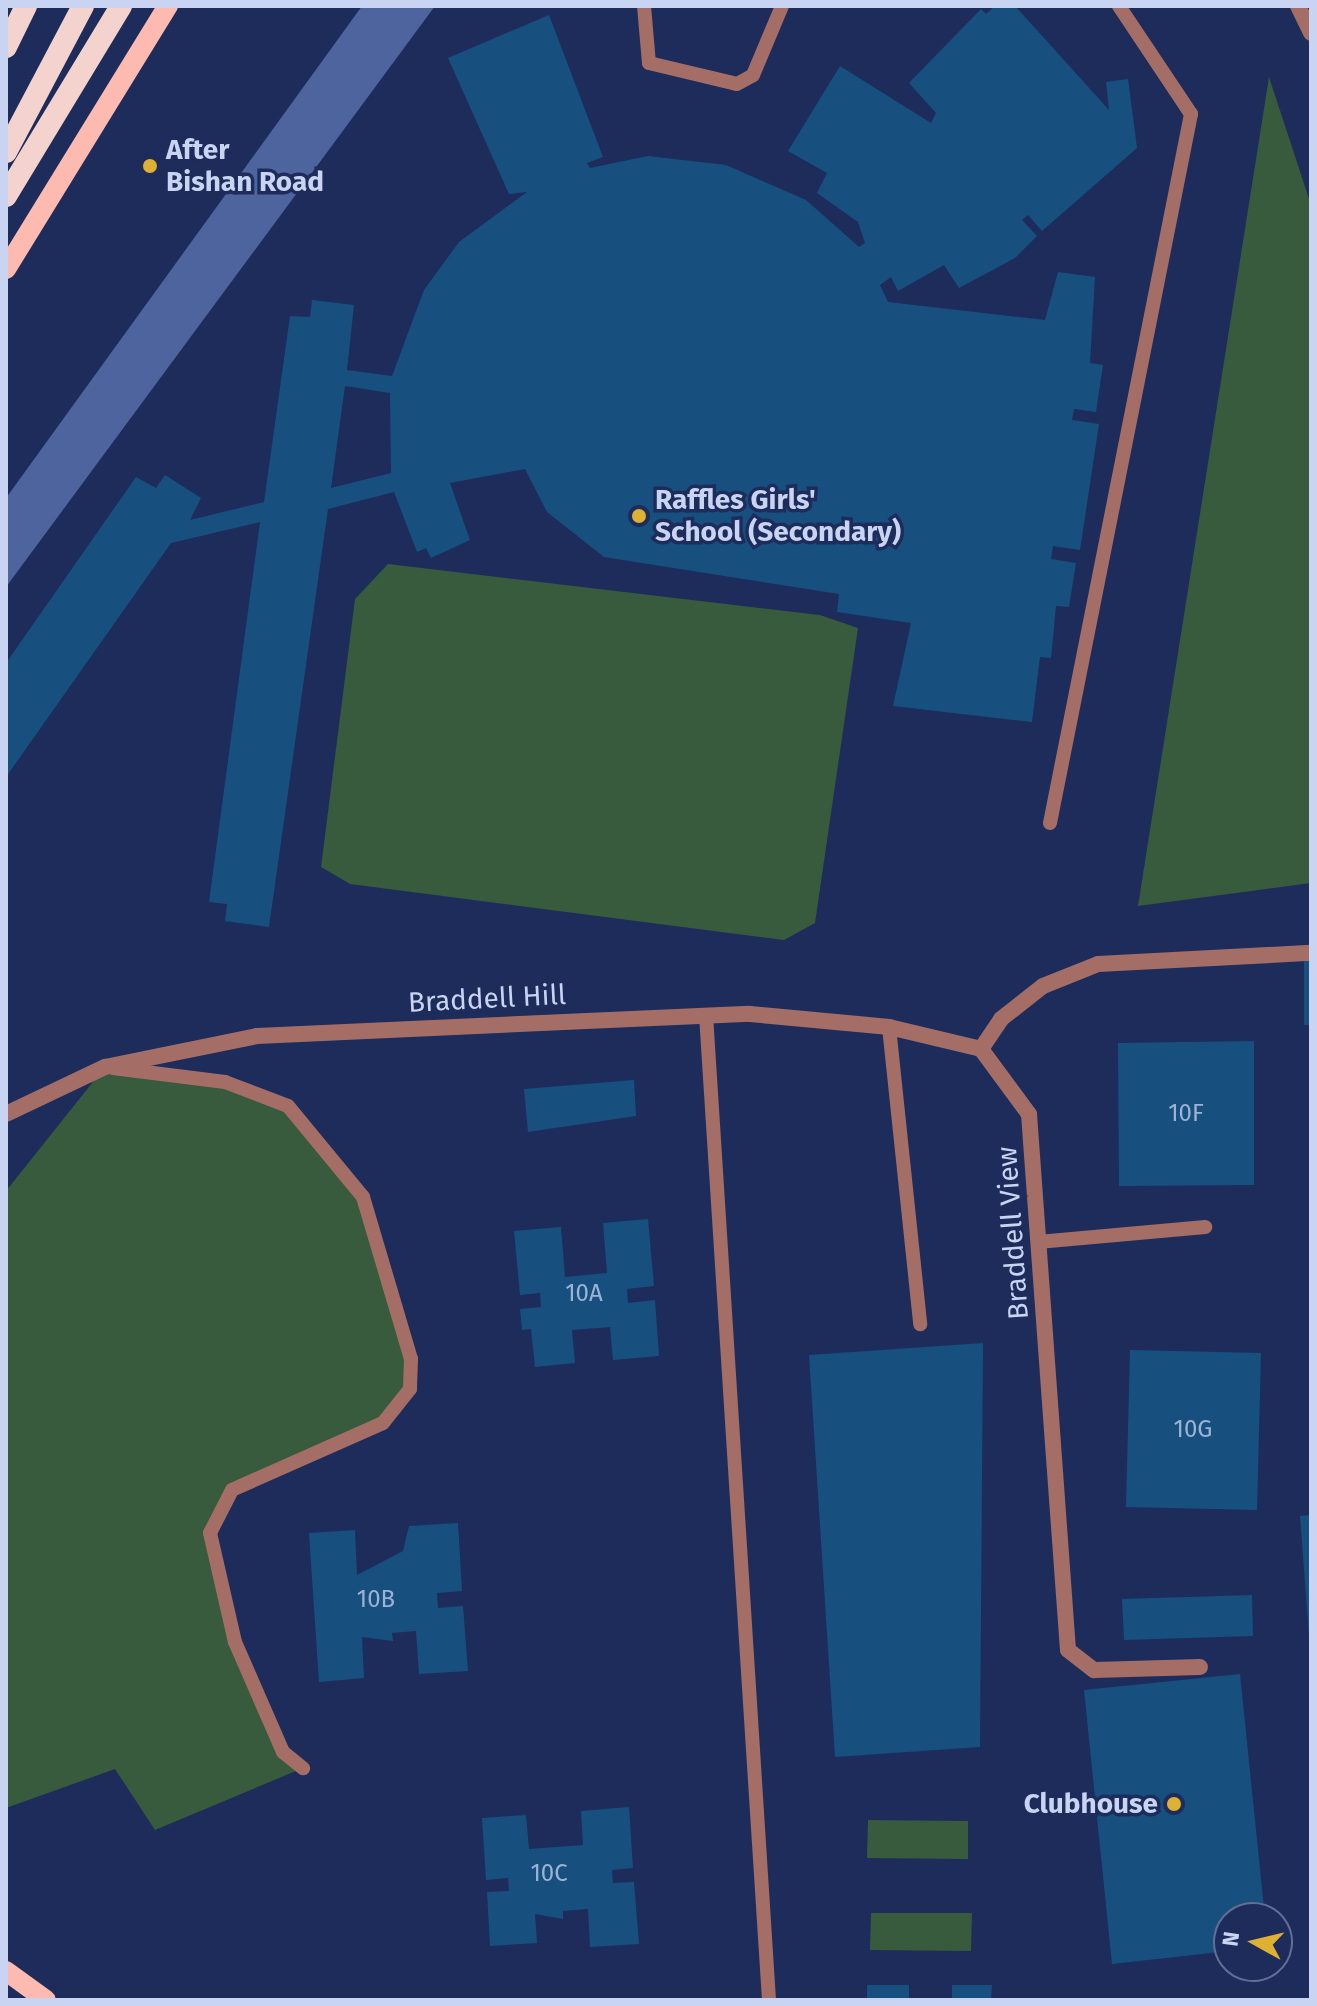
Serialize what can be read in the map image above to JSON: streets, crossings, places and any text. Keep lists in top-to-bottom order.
{
  "streets": {
    "street": ["Braddell Hill", "Braddell View"]
  },
  "crossings": [
    ["Braddell Hill", "Braddell View"]
  ],
  "places": ["After Bishan Road", "Raffles Girls' School (Secondary)", "Clubhouse"],
  "house_numbers": [
    "10F",
    "10A",
    "10G",
    "10B",
    "10C"
  ],
  "north": "left"
}
